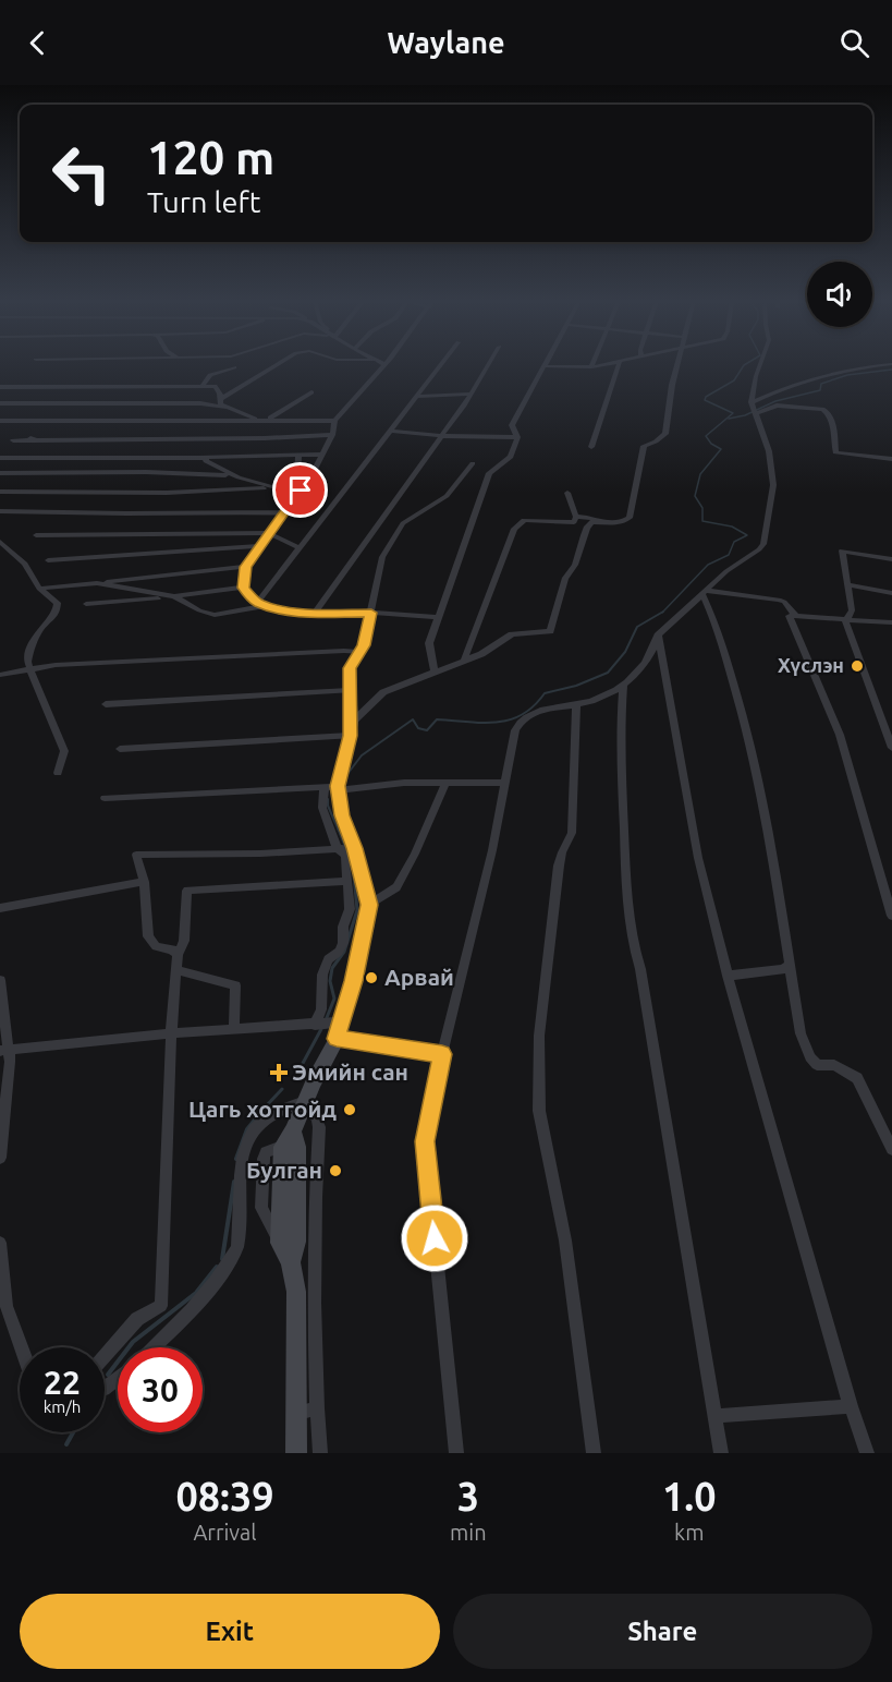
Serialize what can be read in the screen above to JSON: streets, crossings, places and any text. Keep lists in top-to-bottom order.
{
  "places": {
    "other": [
      "Хүслэн",
      "Арвай",
      "Цагь хотгойд",
      "Булган"
    ],
    "health": ["Эмийн сан"]
  },
  "page": {
    "header": "Waylane",
    "turn": ["120 m", "Turn left"],
    "speed": "22 km/h",
    "limit": "30",
    "eta": [
      "08:39",
      "Arrival",
      "3",
      "min",
      "1.0",
      "km"
    ],
    "buttons": ["Exit", "Share"]
  }
}
